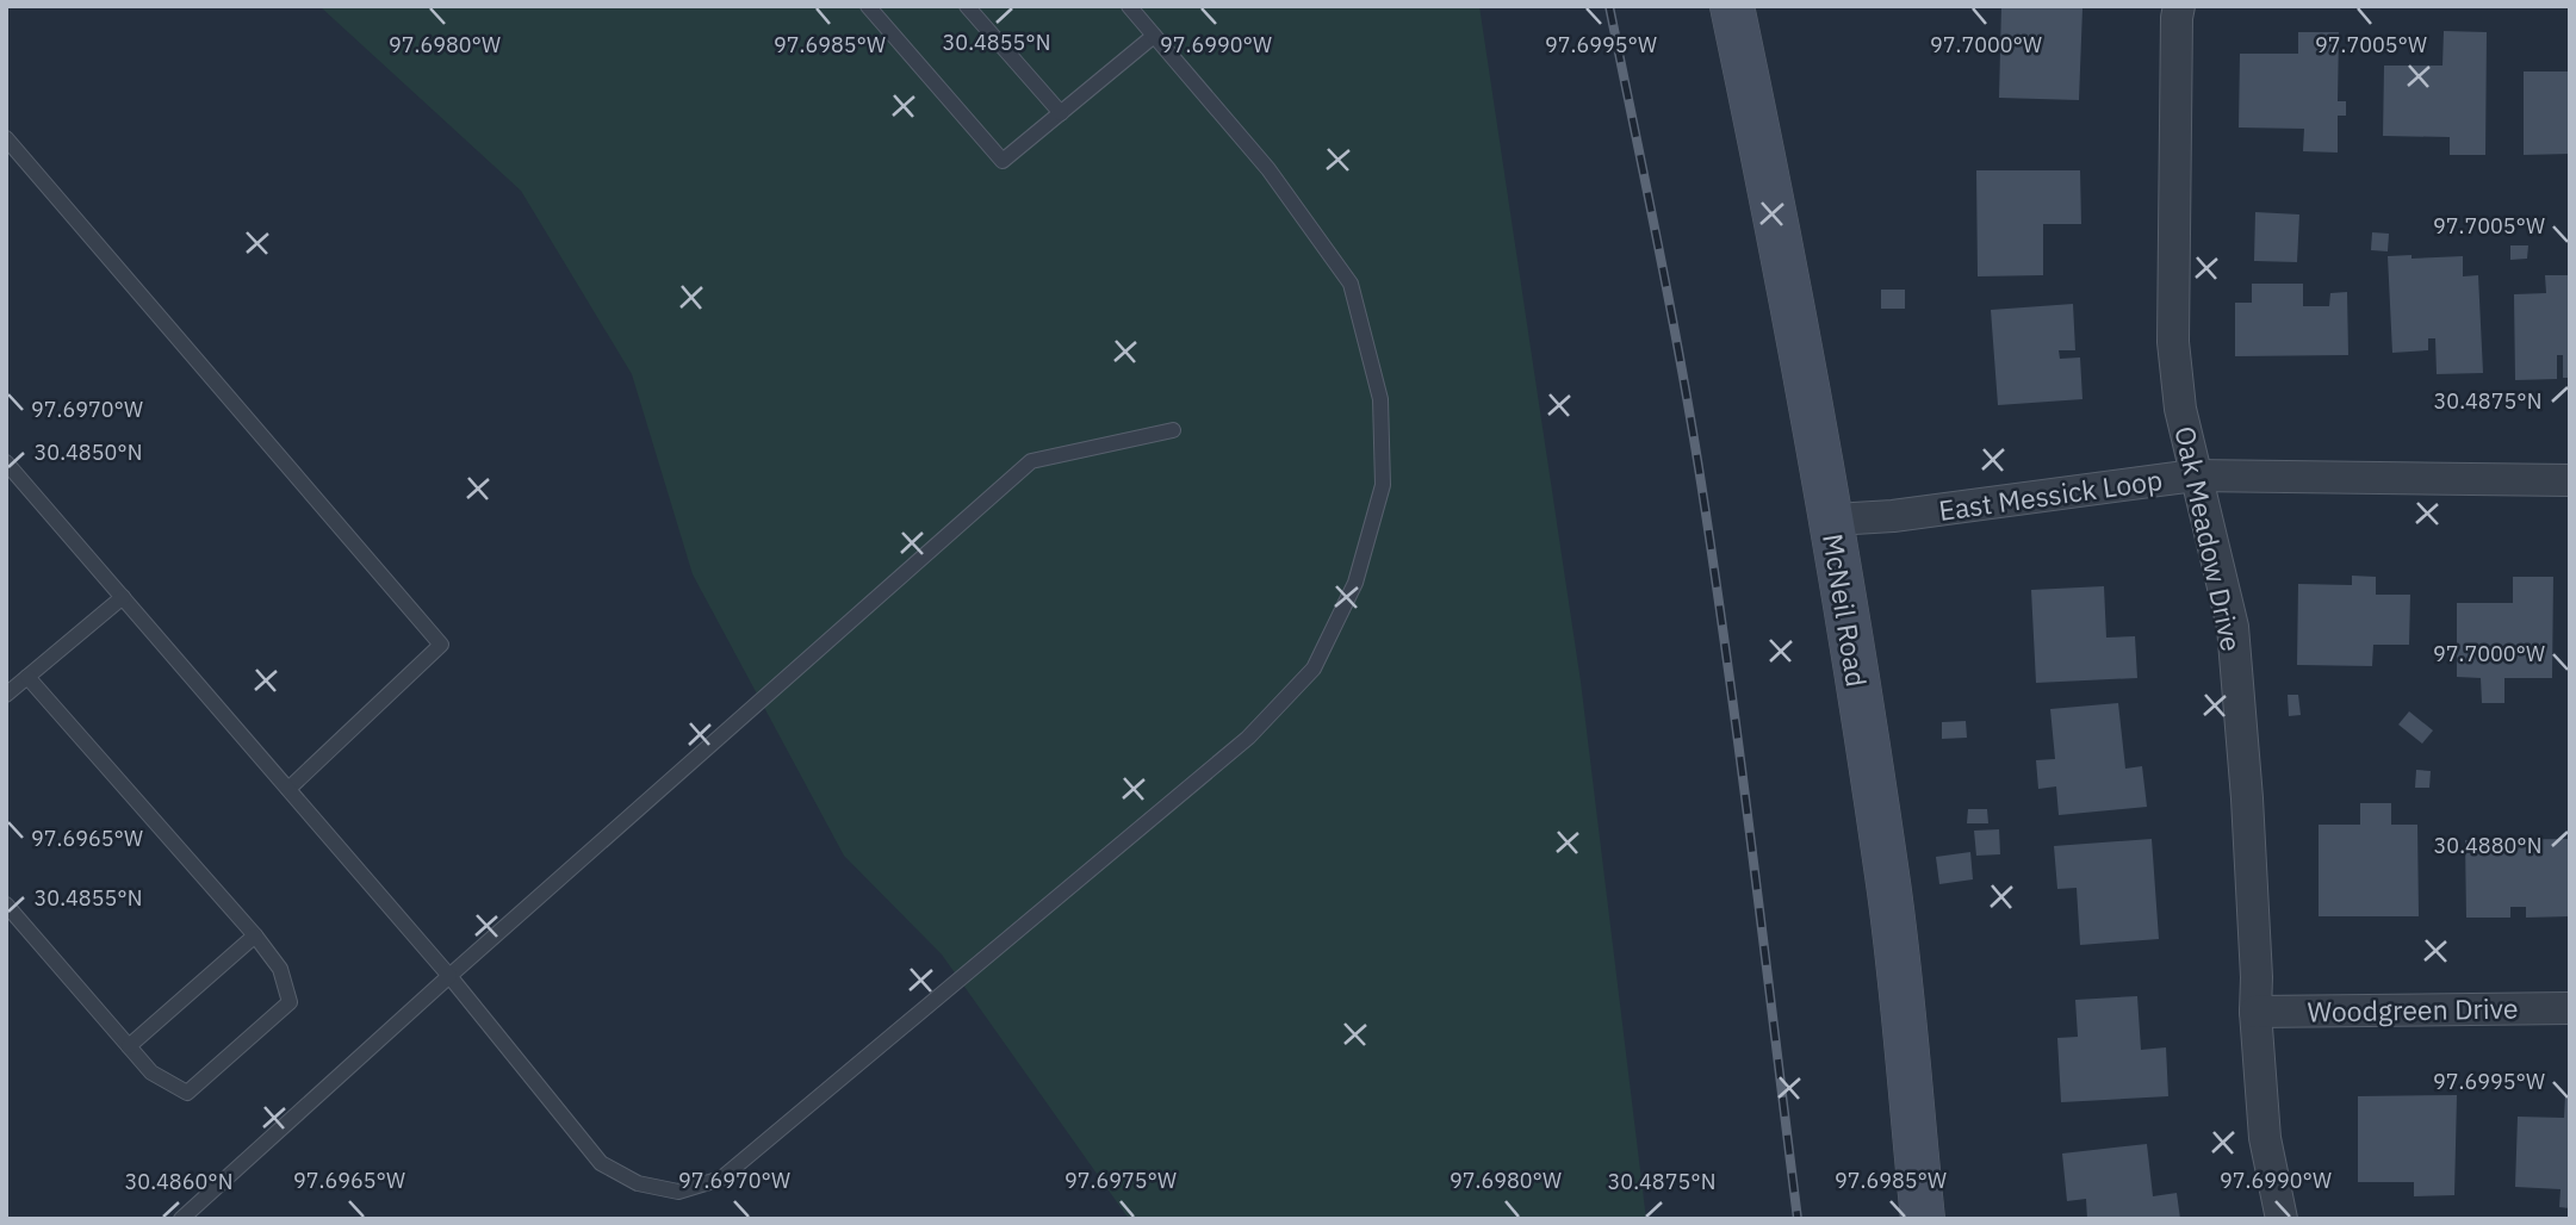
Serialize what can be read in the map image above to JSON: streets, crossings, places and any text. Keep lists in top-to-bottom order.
{
  "streets": {
    "main road": ["McNeil Road"],
    "street": ["East Messick Loop", "Oak Meadow Drive", "Woodgreen Drive"]
  },
  "crossings": [
    ["East Messick Loop", "Oak Meadow Drive"],
    ["East Messick Loop", "McNeil Road"],
    ["Oak Meadow Drive", "Woodgreen Drive"]
  ],
  "coordinates": [
    "30.4855°N",
    "97.6980°W",
    "97.6985°W",
    "97.6990°W",
    "97.6995°W",
    "97.7000°W",
    "97.7005°W",
    "30.4875°N",
    "97.6970°W",
    "30.4850°N",
    "97.6965°W",
    "30.4880°N",
    "97.6975°W",
    "30.4860°N"
  ]
}
